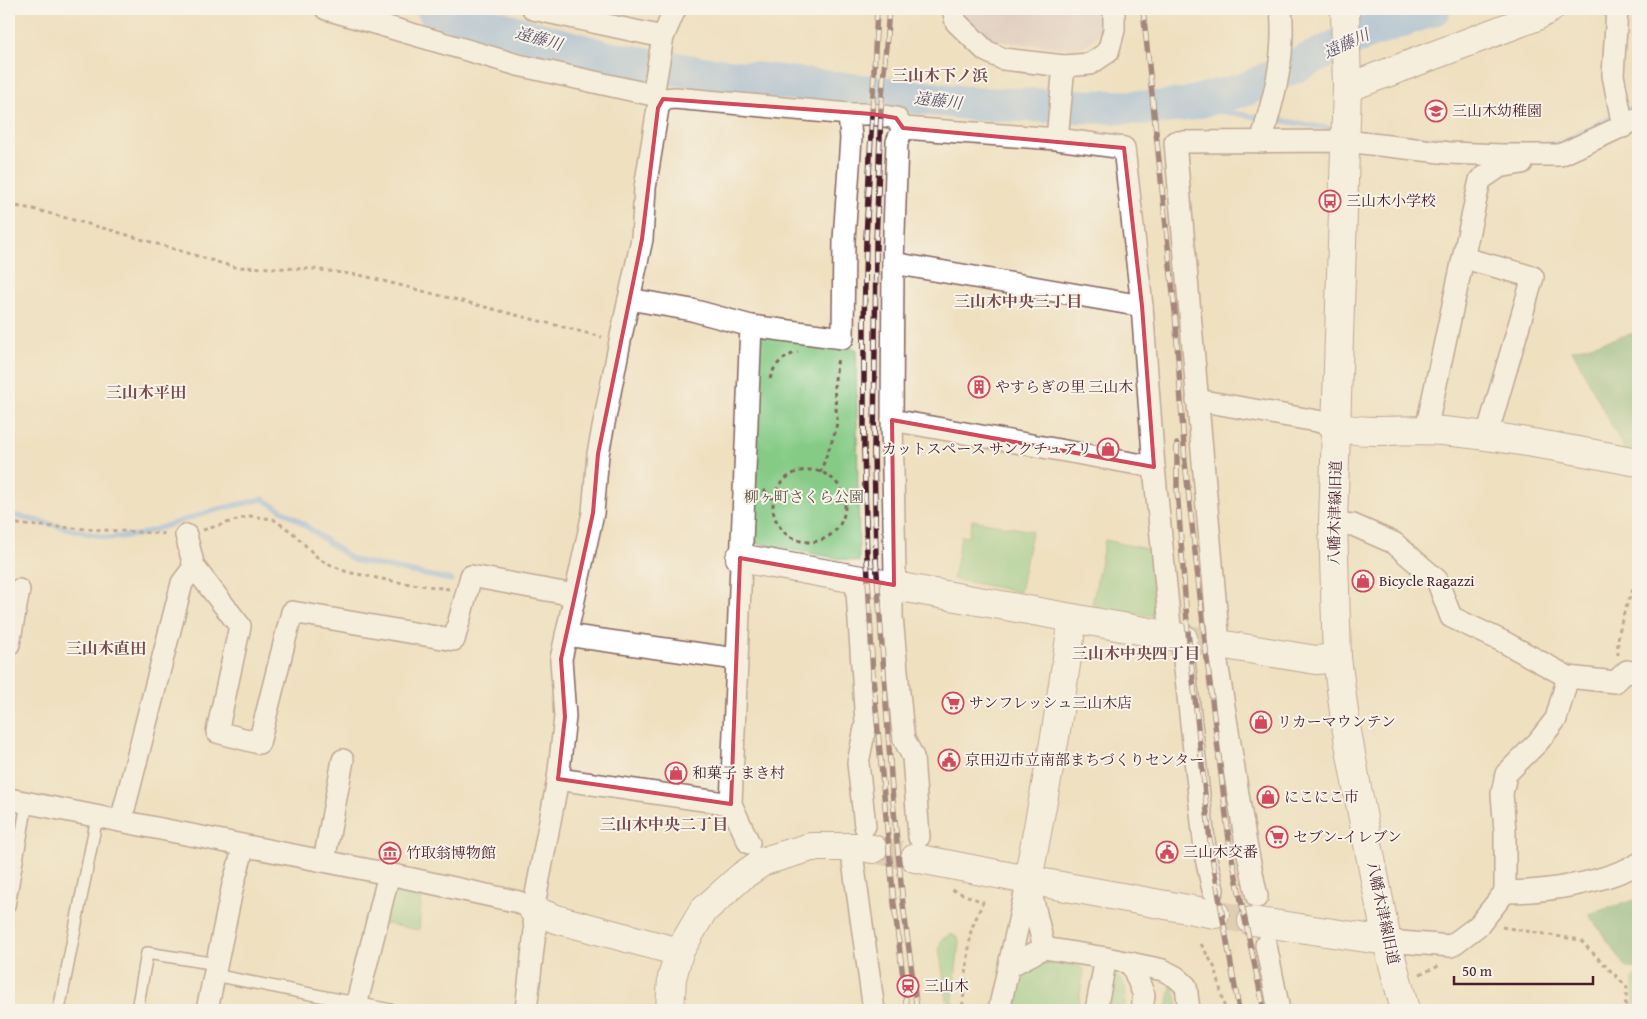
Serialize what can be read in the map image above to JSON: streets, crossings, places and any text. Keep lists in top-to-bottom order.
{
  "streets": {
    "street": ["八幡木津線旧道"]
  },
  "districts": [
    "三山木下ノ浜",
    "三山木中央三丁目",
    "三山木平田",
    "三山木直田",
    "三山木中央四丁目",
    "三山木中央二丁目"
  ],
  "water": ["遠藤川"],
  "parks": ["柳ヶ町さくら公園"],
  "places": {
    "school or university": ["三山木幼稚園"],
    "bus stop": ["三山木小学校"],
    "building": ["やすらぎの里 三山木"],
    "shop": [
      "カットスペース サンクチュアリ",
      "Bicycle Ragazzi",
      "リカーマウンテン",
      "和菓子 まき村",
      "にこにこ市"
    ],
    "supermarket": ["サンフレッシュ三山木店", "セブン-イレブン"],
    "public building": ["京田辺市立南部まちづくりセンター", "三山木交番"],
    "museum": ["竹取翁博物館"],
    "station": ["三山木"]
  },
  "scale_bar": "50 m"
}
